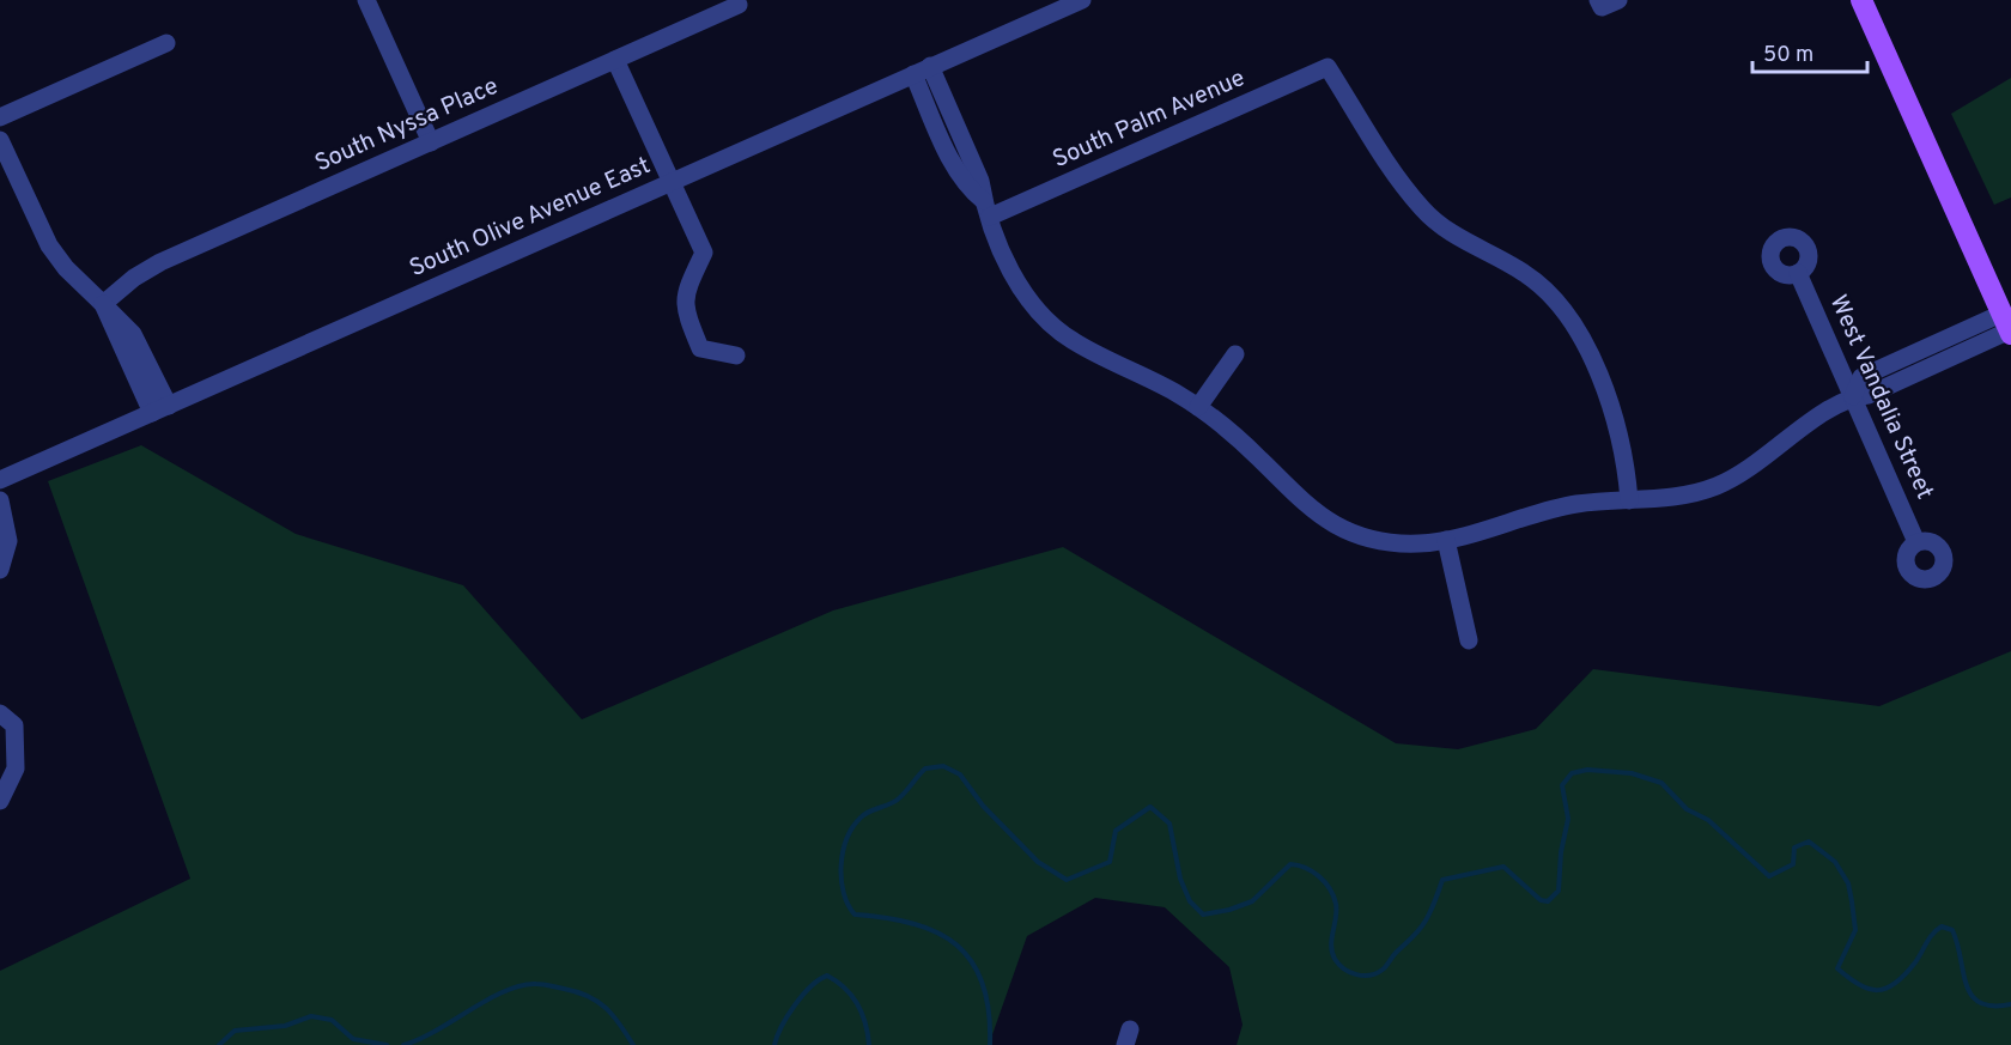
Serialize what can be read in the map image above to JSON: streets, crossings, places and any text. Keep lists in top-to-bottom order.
{
  "streets": {
    "street": [
      "South Palm Avenue",
      "South Nyssa Place",
      "South Olive Avenue East",
      "West Vandalia Street"
    ]
  },
  "scale_bar": "50 m"
}
